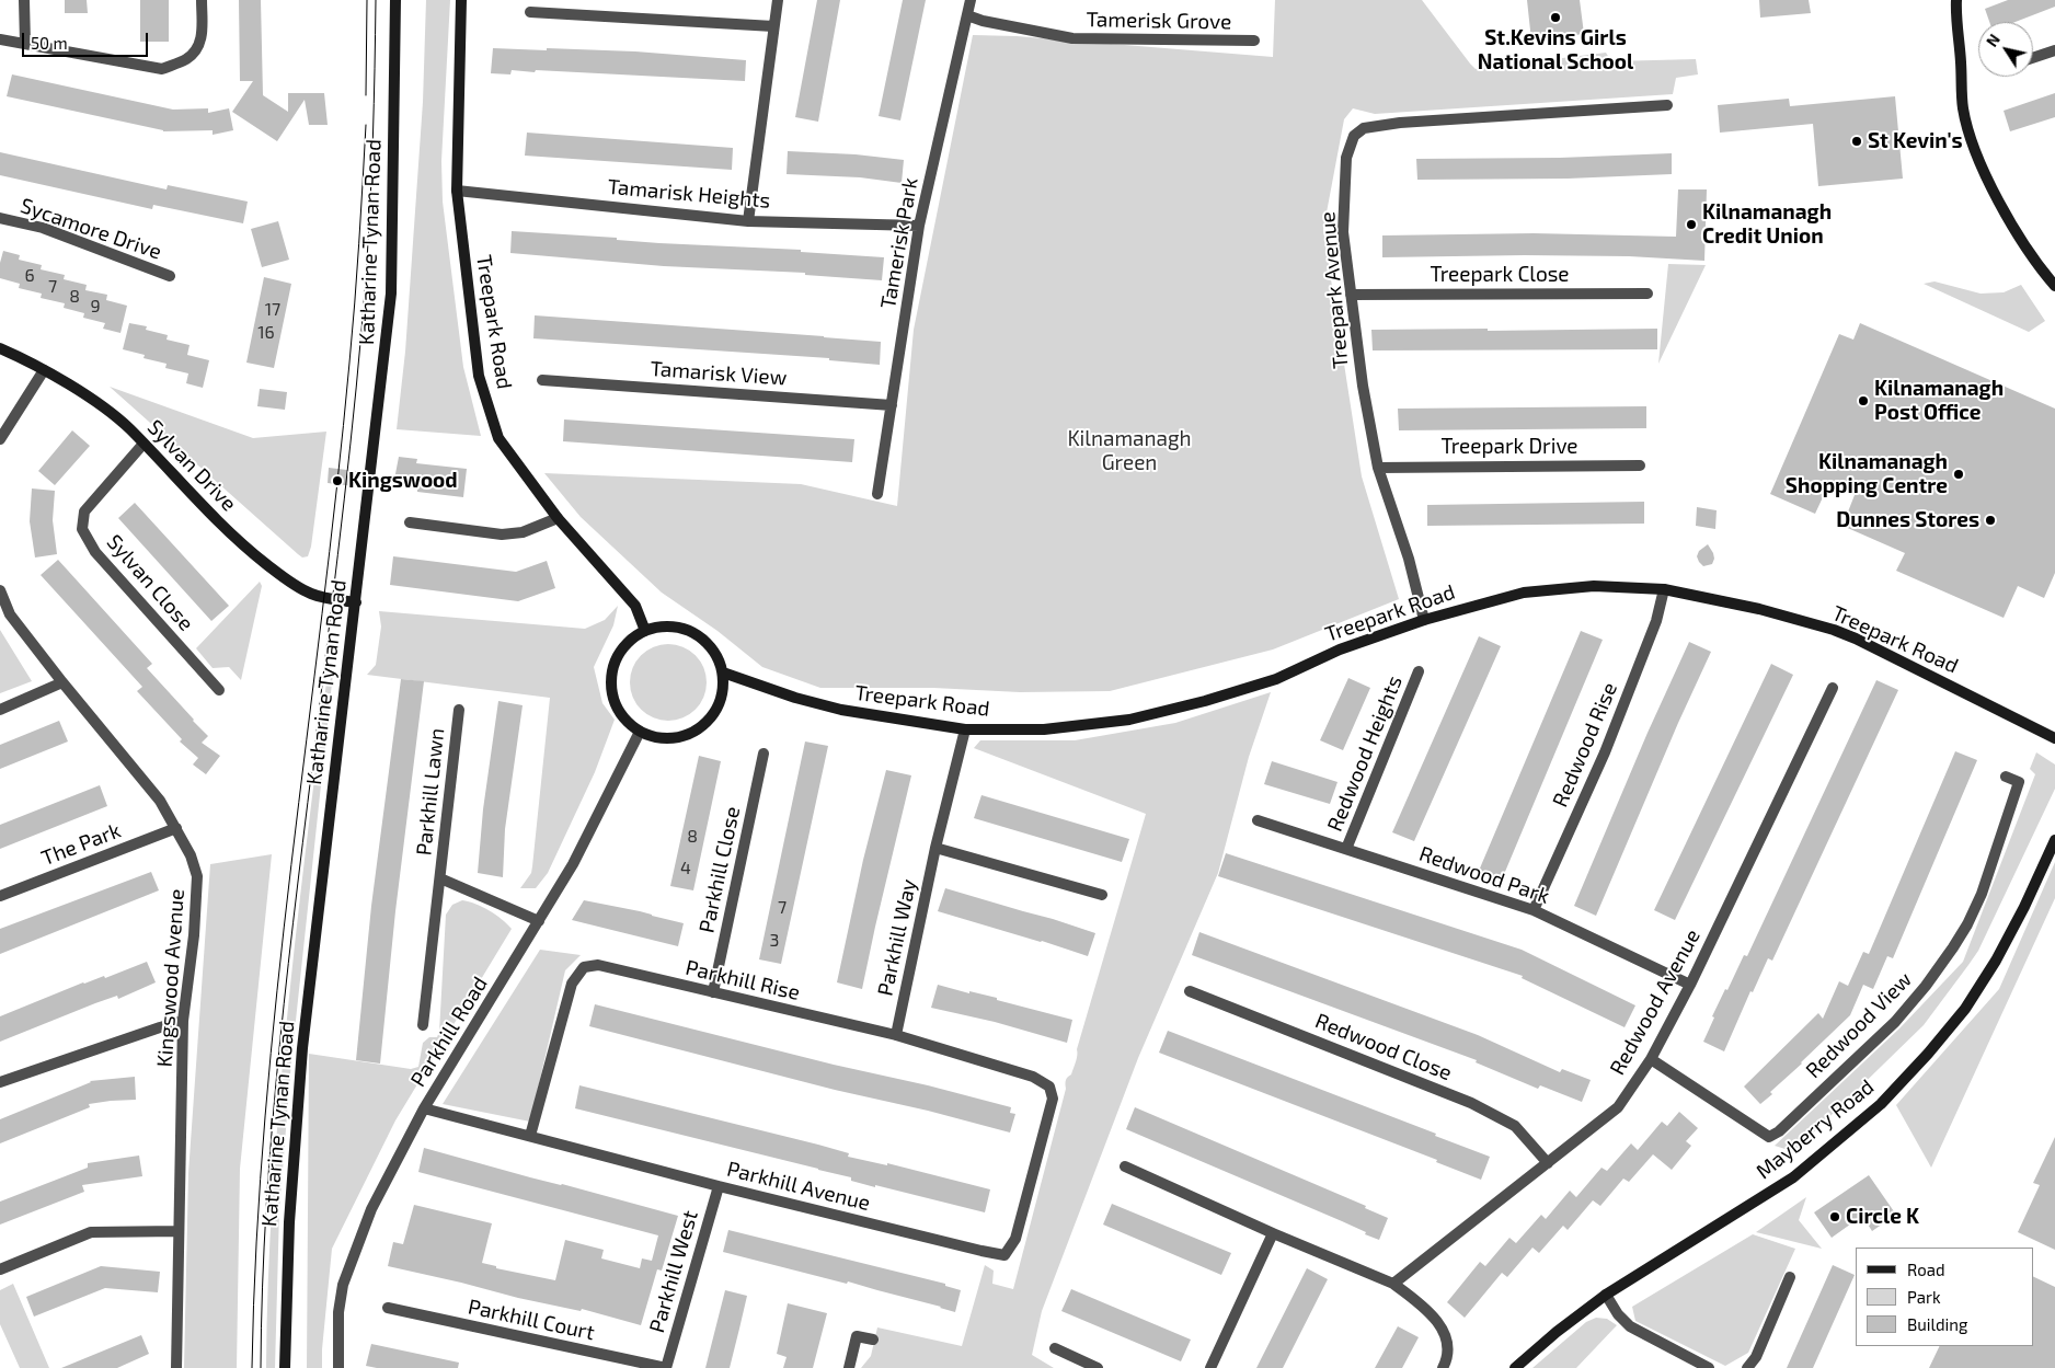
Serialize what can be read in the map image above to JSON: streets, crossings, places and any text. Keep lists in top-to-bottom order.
{
  "streets": {
    "street": [
      "Tamerisk Grove",
      "Tamarisk Heights",
      "Sycamore Drive",
      "Katharine Tynan Road",
      "Tamerisk Park",
      "Treepark Close",
      "Treepark Avenue",
      "Treepark Road",
      "Tamarisk View",
      "Treepark Drive",
      "Sylvan Drive",
      "Sylvan Close",
      "Redwood Rise",
      "Redwood Heights",
      "Parkhill Lawn",
      "The Park",
      "Parkhill Close",
      "Redwood Park",
      "Parkhill Way",
      "Kingswood Avenue",
      "Parkhill Rise",
      "Redwood Avenue",
      "Redwood View",
      "Parkhill Road",
      "Redwood Close",
      "Mayberry Road",
      "Parkhill Avenue",
      "Parkhill West",
      "Parkhill Court"
    ]
  },
  "crossings": [
    ["Tamerisk Grove", "Tamerisk Park"],
    ["Tamarisk Heights", "Tamerisk Park"],
    ["Tamarisk Heights", "Treepark Road"],
    ["Katharine Tynan Road", "Sylvan Drive"],
    ["Tamerisk Park", "Tamarisk View"],
    ["Treepark Close", "Treepark Avenue"],
    ["Treepark Avenue", "Treepark Road"],
    ["Treepark Avenue", "Treepark Drive"],
    ["Treepark Road", "Redwood Rise"],
    ["Treepark Road", "Parkhill Way"],
    ["Treepark Road", "Parkhill Road"],
    ["Sylvan Drive", "Sylvan Close"],
    ["Redwood Rise", "Redwood Park"],
    ["Redwood Heights", "Redwood Park"],
    ["Parkhill Lawn", "Parkhill Road"],
    ["The Park", "Kingswood Avenue"],
    ["Parkhill Close", "Parkhill Rise"],
    ["Redwood Park", "Redwood Avenue"],
    ["Parkhill Way", "Parkhill Rise"],
    ["Parkhill Rise", "Parkhill Avenue"],
    ["Redwood Avenue", "Redwood View"],
    ["Redwood Avenue", "Redwood Close"],
    ["Parkhill Road", "Parkhill Avenue"],
    ["Parkhill Avenue", "Parkhill West"],
    ["Parkhill West", "Parkhill Court"]
  ],
  "parks": ["Kilnamanagh Green"],
  "places": [
    "St.Kevins Girls National School",
    "St Kevin's",
    "Kilnamanagh Credit Union",
    "Kilnamanagh Post Office",
    "Kilnamanagh Shopping Centre",
    "Kingswood",
    "Dunnes Stores",
    "Circle K"
  ],
  "house_numbers": [
    "6",
    "7",
    "8",
    "9",
    "17",
    "16",
    "8",
    "4",
    "7",
    "3"
  ],
  "legend": ["Road", "Park", "Building"],
  "scale_bar": "50 m",
  "north": "top left"
}
